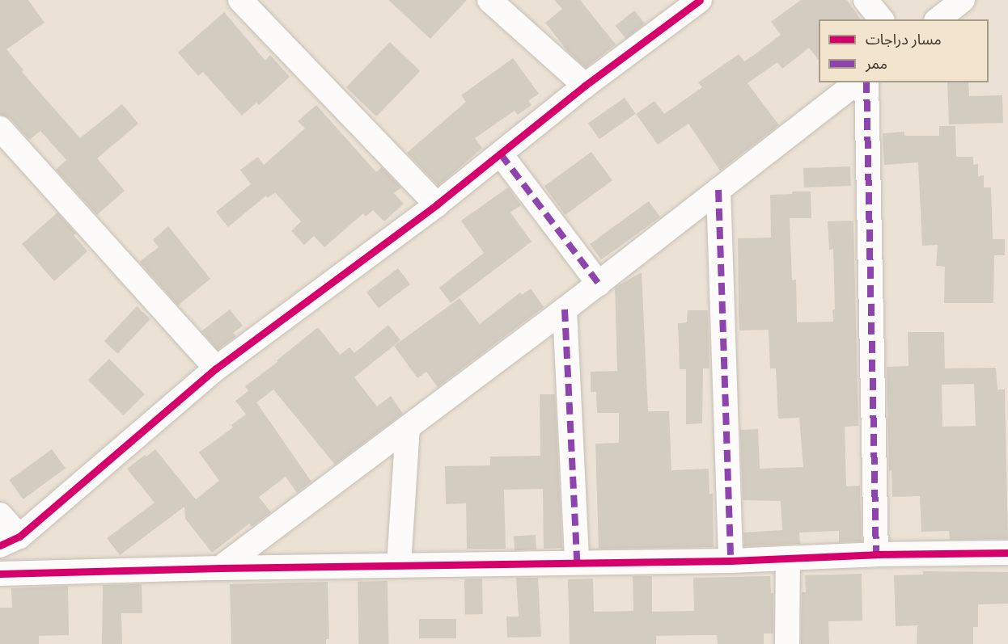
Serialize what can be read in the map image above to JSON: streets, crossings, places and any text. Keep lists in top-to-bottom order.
{
  "legend": ["مسار دراجات", "ممر"]
}
